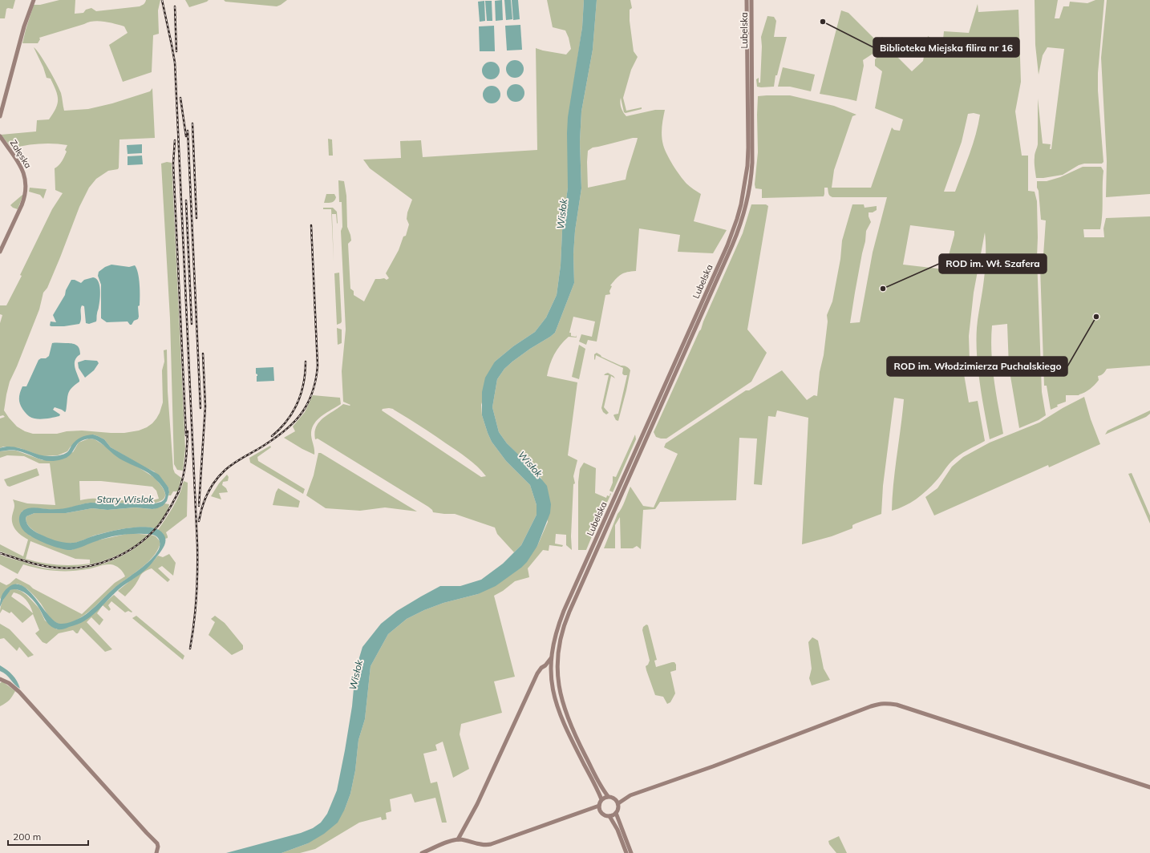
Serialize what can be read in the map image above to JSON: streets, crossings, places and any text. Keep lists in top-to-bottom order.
{
  "streets": {
    "main road": ["Lubelska", "Załęska"]
  },
  "water": ["Wisłok", "Stary Wislok"],
  "places": ["Biblioteka Miejska filira nr 16", "ROD im. Wł. Szafera", "ROD im. Włodzimierza Puchalskiego"],
  "scale_bar": "200 m"
}
